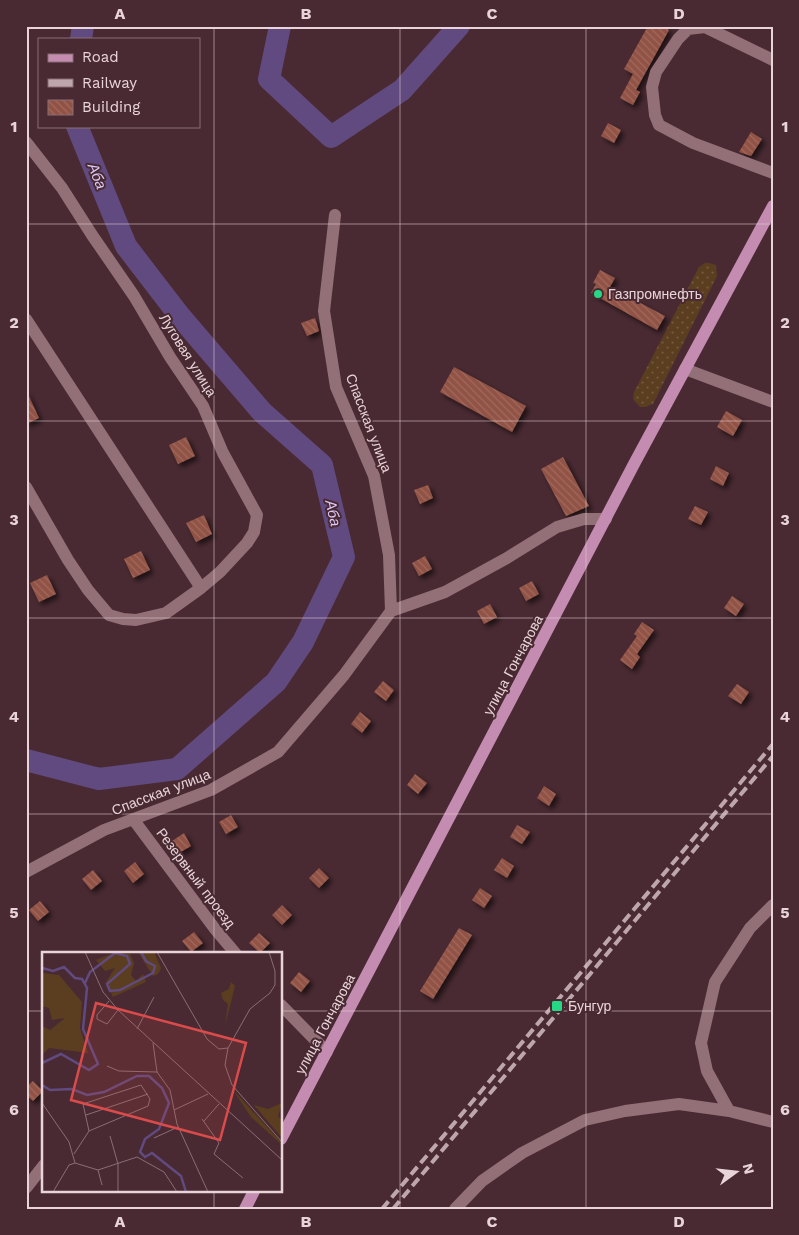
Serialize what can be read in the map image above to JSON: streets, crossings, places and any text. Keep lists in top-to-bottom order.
{
  "streets": {
    "main road": ["улица Гончарова"],
    "street": ["Луговая улица", "Спасская улица", "Резервный проезд"]
  },
  "crossings": [
    ["Спасская улица", "Резервный проезд"]
  ],
  "water": ["Аба"],
  "places": {
    "other": ["Газпромнефть"],
    "transit": ["Бунгур"]
  },
  "legend": ["Road", "Railway", "Building"],
  "north": "right",
  "grid": {
    "columns": [
      "A",
      "B",
      "C",
      "D"
    ],
    "rows": [
      "1",
      "2",
      "3",
      "4",
      "5",
      "6"
    ]
  }
}
